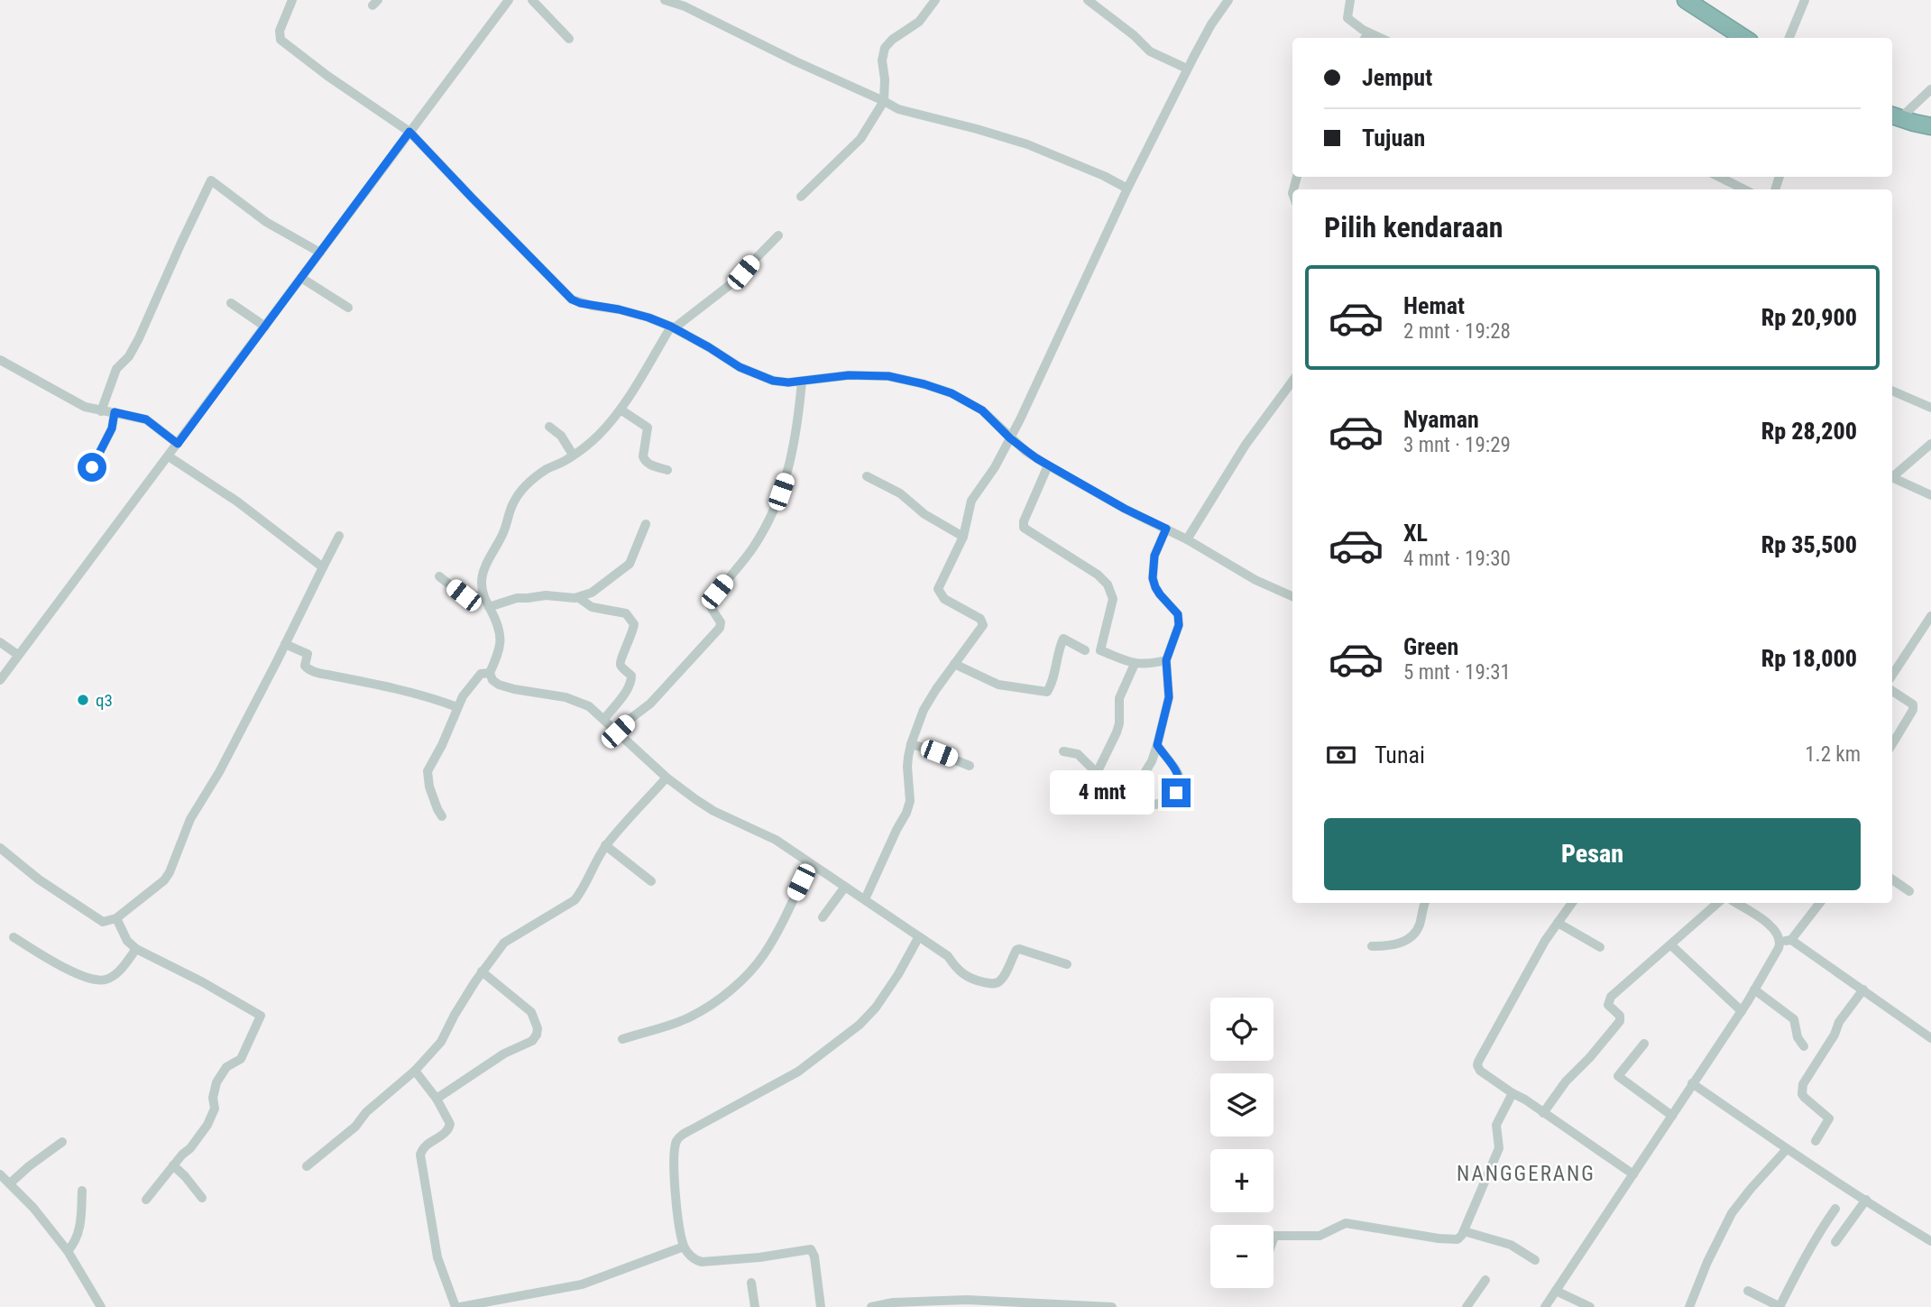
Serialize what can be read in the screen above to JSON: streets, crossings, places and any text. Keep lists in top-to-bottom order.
{
  "districts": ["NANGGERANG"],
  "places": ["q3"],
  "page": {
    "banner": ["Jemput", "Tujuan"],
    "heading": "Pilih kendaraan",
    "list": [
      {
        "name": "Hemat",
        "note": "2 mnt · 19:28",
        "value": "Rp 20,900"
      },
      {
        "name": "Nyaman",
        "note": "3 mnt · 19:29",
        "value": "Rp 28,200"
      },
      {
        "name": "XL",
        "note": "4 mnt · 19:30",
        "value": "Rp 35,500"
      },
      {
        "name": "Green",
        "note": "5 mnt · 19:31",
        "value": "Rp 18,000"
      }
    ],
    "pay": ["Tunai", "1.2 km"],
    "bubble": "4 mnt",
    "buttons": "Pesan",
    "map_buttons": ["+", "−"]
  }
}
